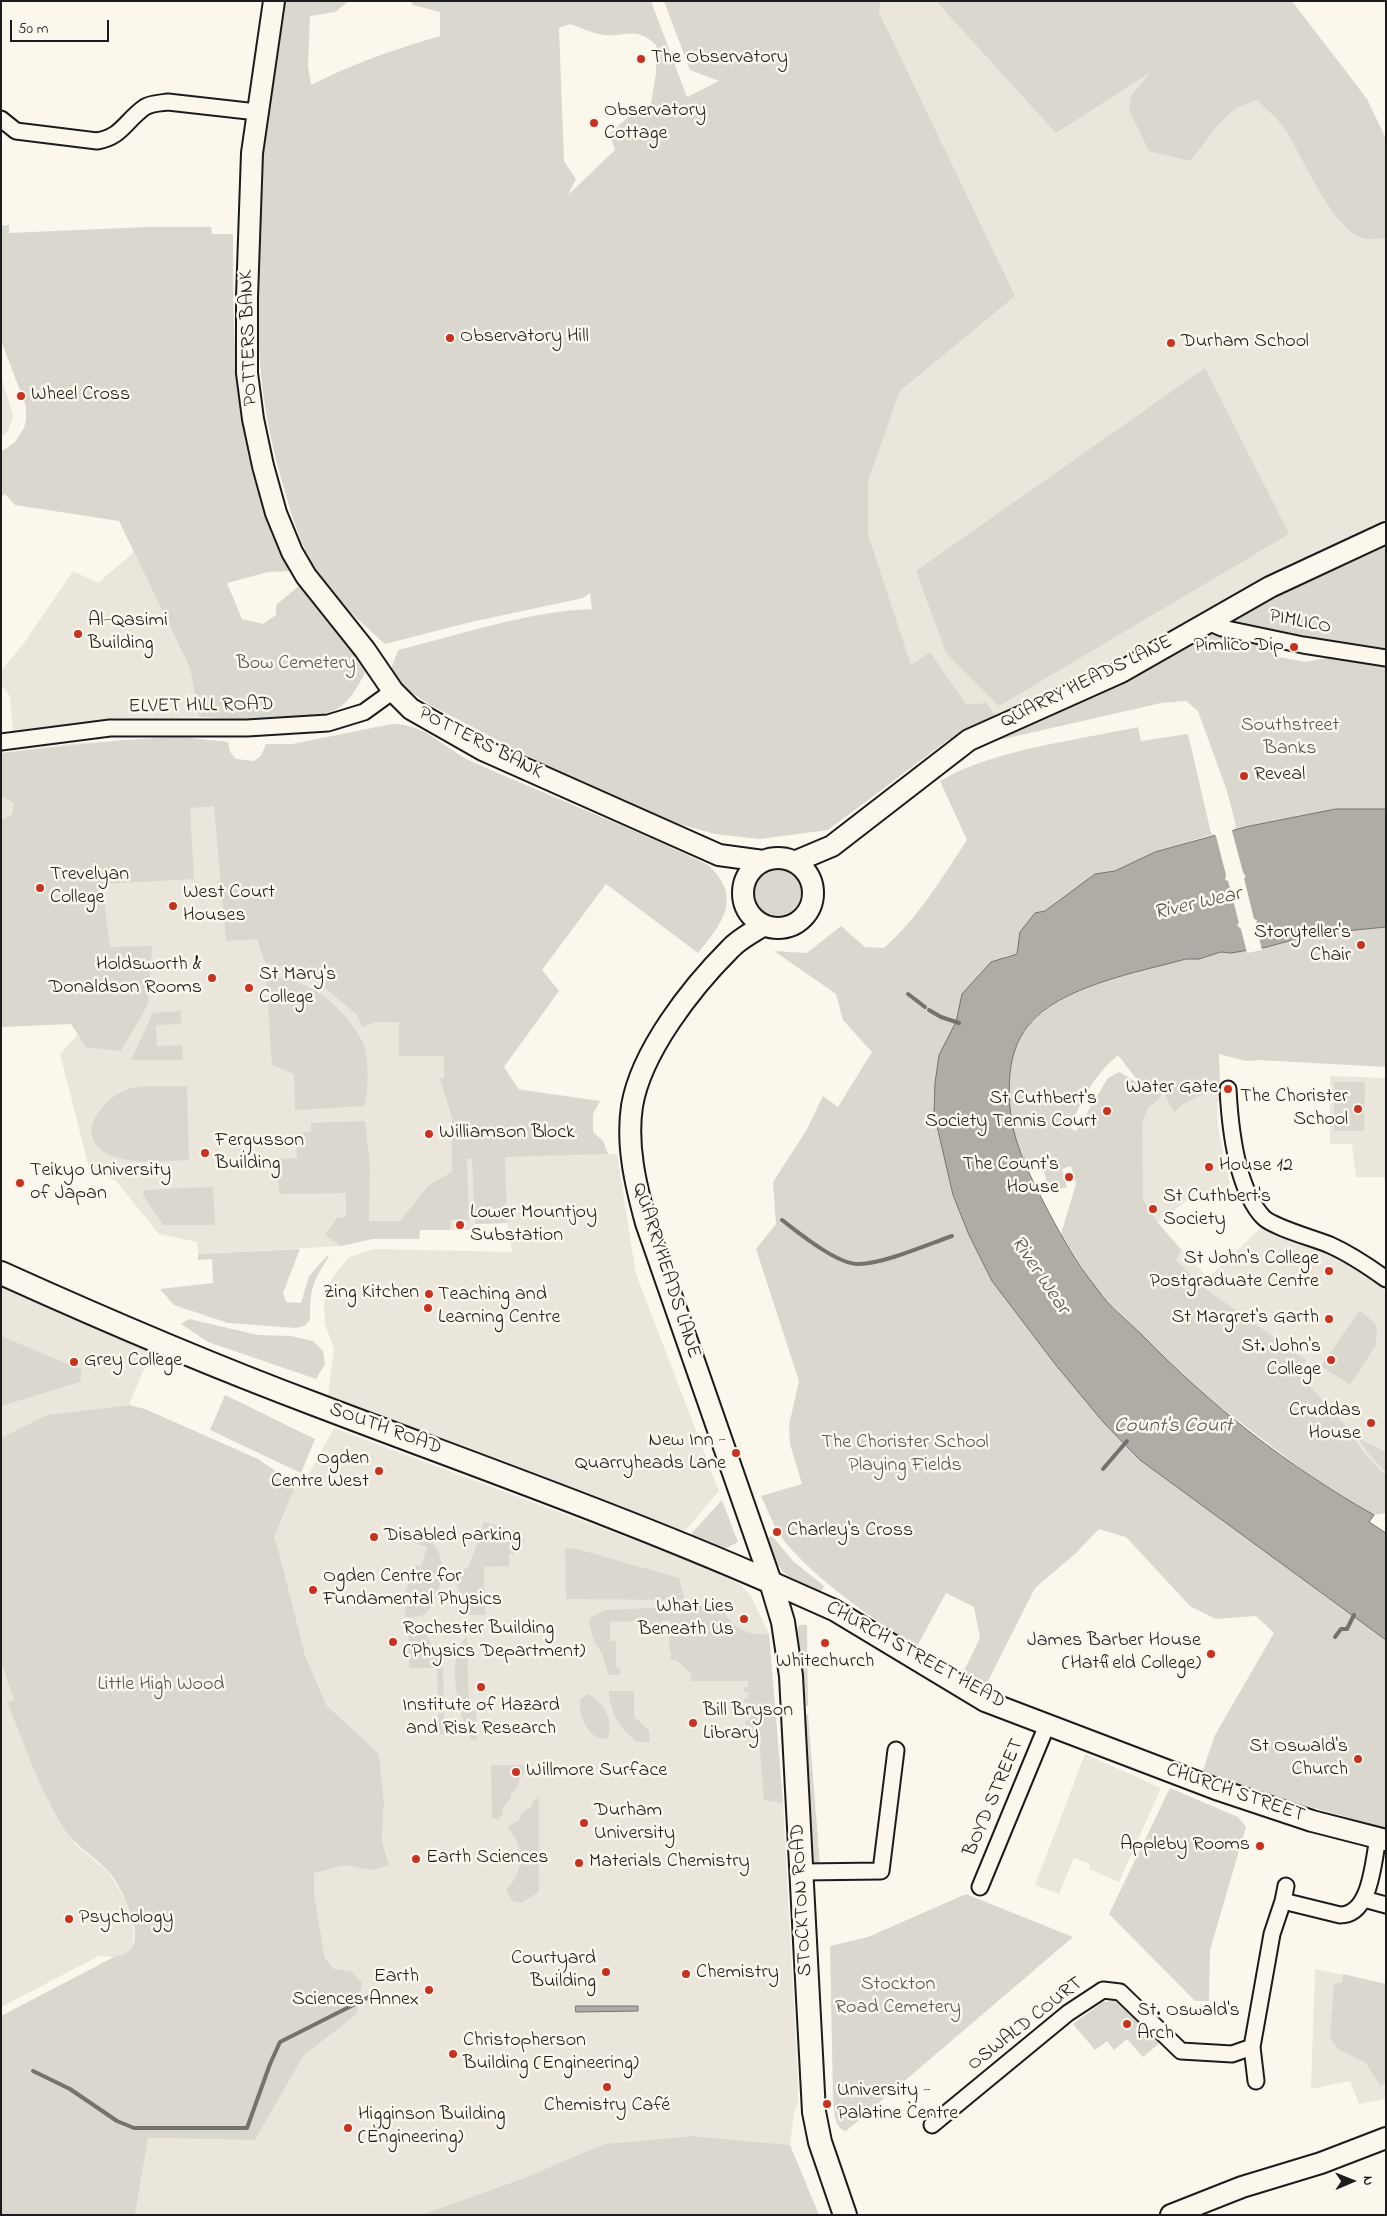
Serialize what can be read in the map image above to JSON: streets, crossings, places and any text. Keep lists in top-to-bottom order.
{
  "streets": {
    "main road": ["SOUTH ROAD", "STOCKTON ROAD"],
    "street": [
      "POTTERS BANK",
      "PIMLICO",
      "QUARRY HEADS LANE",
      "ELVET HILL ROAD",
      "QUARRYHEADS LANE",
      "CHURCH STREET HEAD",
      "CHURCH STREET",
      "BOYD STREET",
      "OSWALD COURT"
    ]
  },
  "crossings": [
    ["POTTERS BANK", "QUARRY HEADS LANE"],
    ["POTTERS BANK", "ELVET HILL ROAD"],
    ["PIMLICO", "QUARRY HEADS LANE"],
    ["QUARRYHEADS LANE", "SOUTH ROAD"],
    ["QUARRYHEADS LANE", "CHURCH STREET HEAD"],
    ["QUARRYHEADS LANE", "STOCKTON ROAD"],
    ["SOUTH ROAD", "CHURCH STREET HEAD"],
    ["SOUTH ROAD", "STOCKTON ROAD"],
    ["CHURCH STREET HEAD", "CHURCH STREET"],
    ["CHURCH STREET HEAD", "BOYD STREET"],
    ["CHURCH STREET HEAD", "STOCKTON ROAD"]
  ],
  "water": ["River Wear", "Count's Court"],
  "parks": [
    "Bow Cemetery",
    "Southstreet Banks",
    "The Chorister School Playing Fields",
    "Little High Wood",
    "Stockton Road Cemetery"
  ],
  "places": [
    "The Observatory",
    "Observatory Cottage",
    "Observatory Hill",
    "Durham School",
    "Wheel Cross",
    "Al-Qasimi Building",
    "Pimlico Dip",
    "Reveal",
    "Trevelyan College",
    "West Court Houses",
    "Storyteller's Chair",
    "Holdsworth & Donaldson Rooms",
    "St Mary's College",
    "Water Gate",
    "The Chorister School",
    "St Cuthbert's Society Tennis Court",
    "Williamson Block",
    "Fergusson Building",
    "House 12",
    "The Count's House",
    "Teikyo University of Japan",
    "St Cuthbert's Society",
    "Lower Mountjoy Substation",
    "St John's College Postgraduate Centre",
    "Zing Kitchen",
    "Teaching and Learning Centre",
    "St Margret's Garth",
    "St. John's College",
    "Grey College",
    "Cruddas House",
    "New Inn - Quarryheads Lane",
    "Ogden Centre West",
    "Charley's Cross",
    "Disabled parking",
    "Ogden Centre for Fundamental Physics",
    "What Lies Beneath Us",
    "Rochester Building (Physics Department)",
    "Whitechurch",
    "James Barber House (Hatfield College)",
    "Institute of Hazard and Risk Research",
    "Bill Bryson Library",
    "St Oswald's Church",
    "Willmore Surface",
    "Durham University",
    "Appleby Rooms",
    "Earth Sciences",
    "Materials Chemistry",
    "Psychology",
    "Courtyard Building",
    "Chemistry",
    "Earth Sciences Annex",
    "St. Oswald's Arch",
    "Christopherson Building (Engineering)",
    "Chemistry Café",
    "University - Palatine Centre",
    "Higginson Building (Engineering)"
  ],
  "scale_bar": "50 m",
  "north": "right"
}
